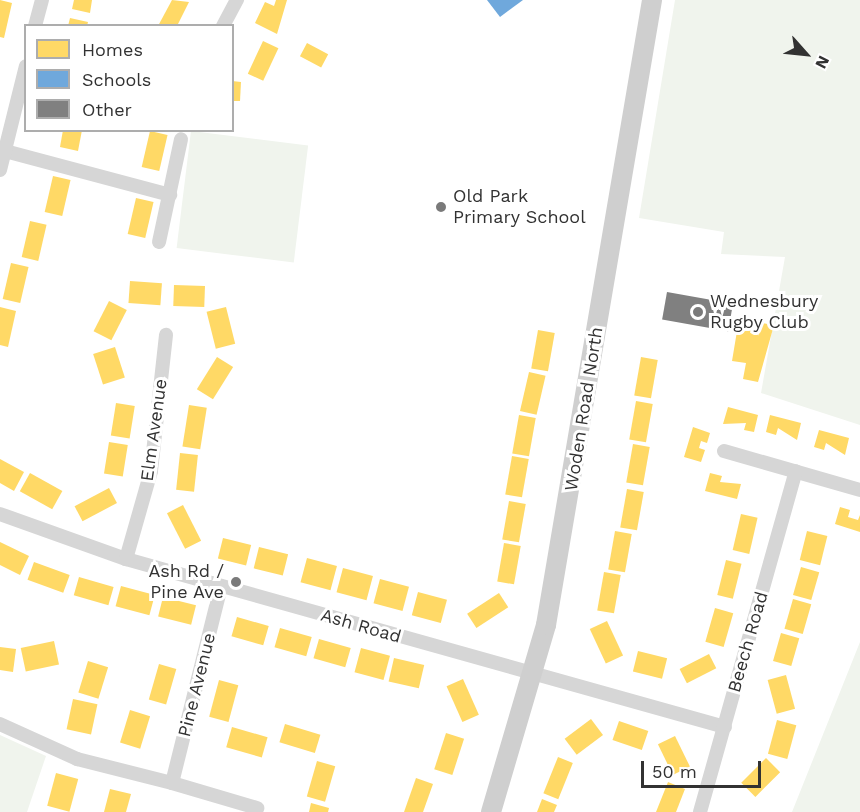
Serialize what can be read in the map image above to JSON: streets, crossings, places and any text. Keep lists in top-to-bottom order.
{
  "streets": {
    "street": [
      "Woden Road North",
      "Elm Avenue",
      "Ash Road",
      "Beech Road",
      "Pine Avenue"
    ]
  },
  "crossings": [
    ["Woden Road North", "Ash Road"],
    ["Elm Avenue", "Ash Road"],
    ["Ash Road", "Beech Road"],
    ["Ash Road", "Pine Avenue"]
  ],
  "places": ["Old Park Primary School", "Wednesbury Rugby Club", "Ash Rd / Pine Ave"],
  "legend": ["Homes", "Schools", "Other"],
  "scale_bar": "50 m",
  "north": "bottom right"
}
